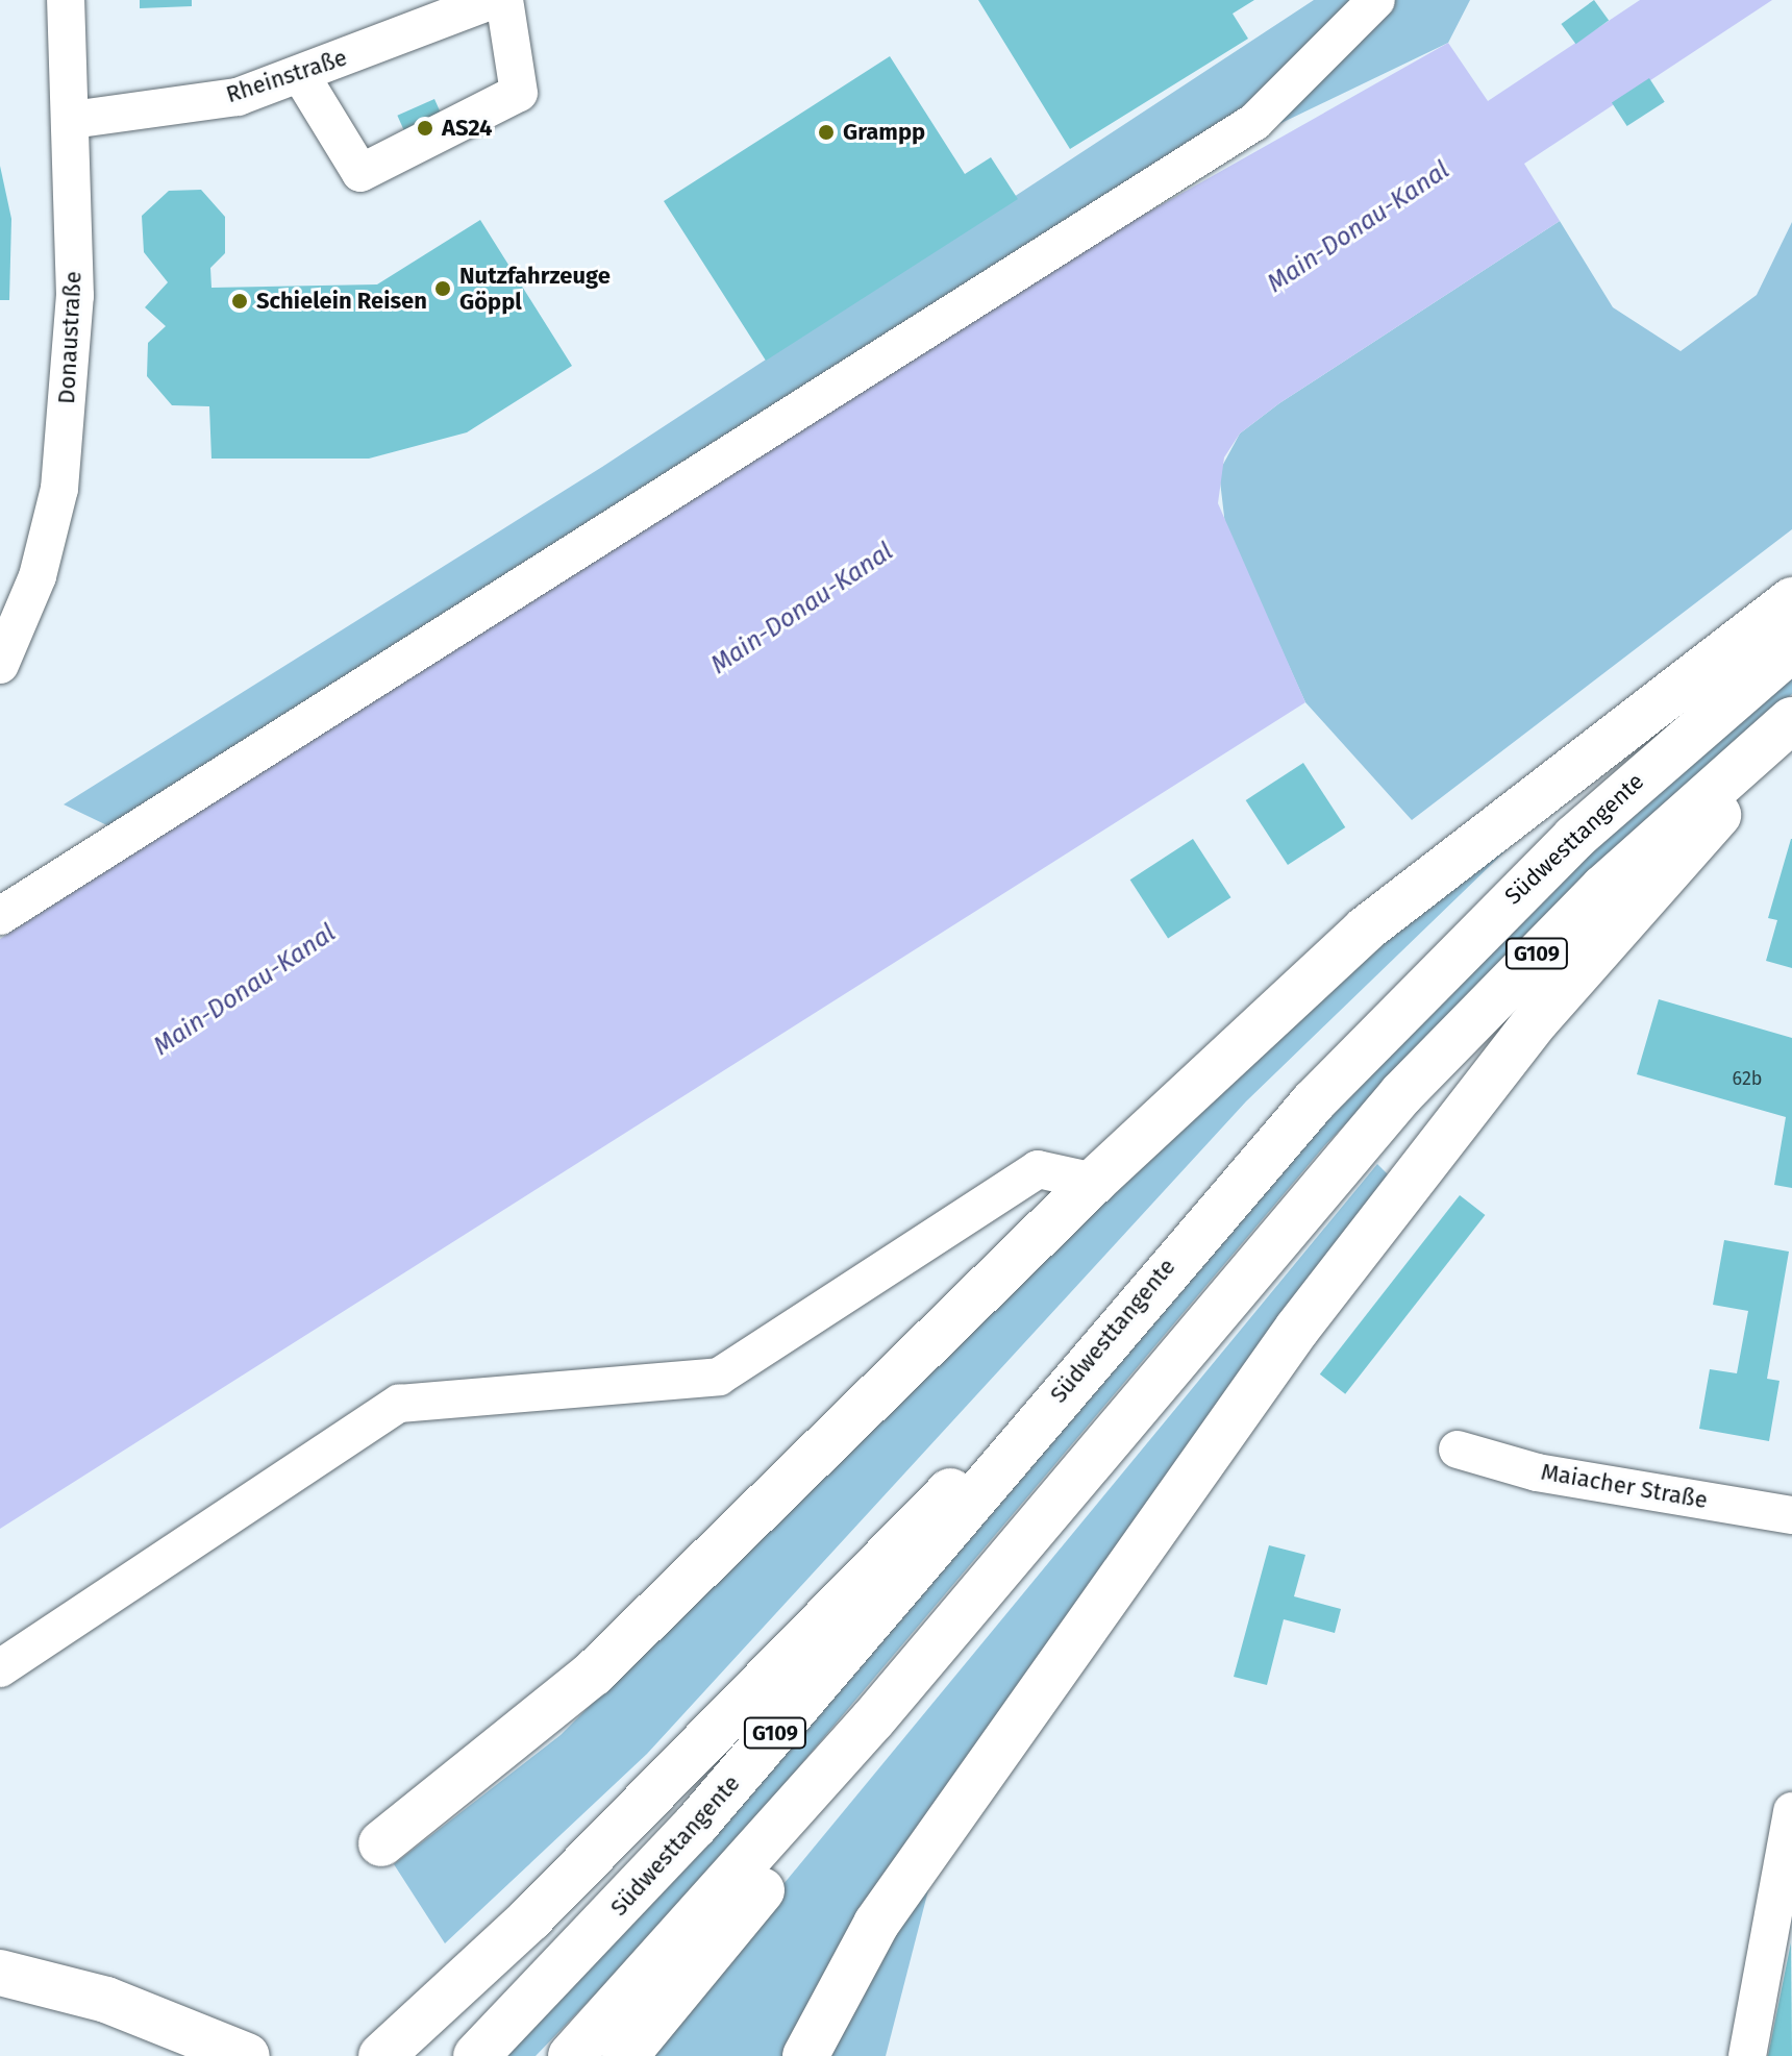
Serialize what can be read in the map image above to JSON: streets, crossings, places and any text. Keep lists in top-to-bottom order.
{
  "streets": {
    "highway": ["Südwesttangente", "G109"],
    "street": ["Rheinstraße", "Donaustraße", "Maiacher Straße"]
  },
  "crossings": [
    ["Rheinstraße", "Donaustraße"]
  ],
  "water": ["Main-Donau-Kanal"],
  "places": [
    "AS24",
    "Grampp",
    "Nutzfahrzeuge Göppl",
    "Schielein Reisen"
  ],
  "house_numbers": ["62b"]
}
